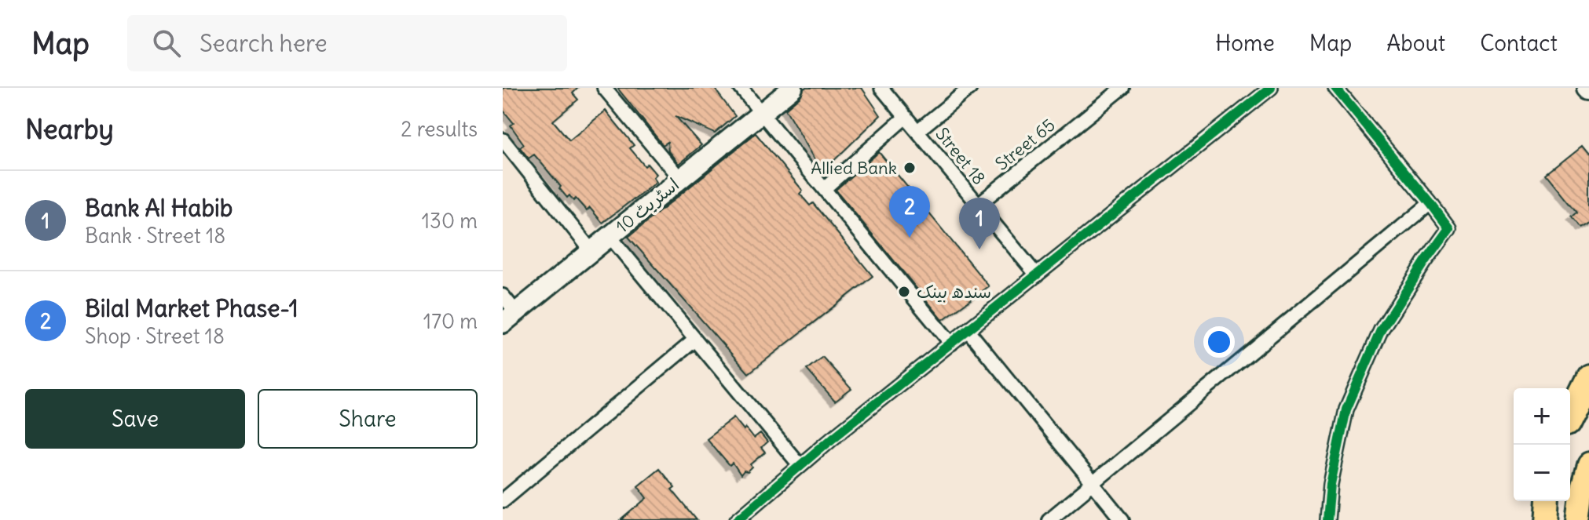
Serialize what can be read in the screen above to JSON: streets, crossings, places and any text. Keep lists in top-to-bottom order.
{
  "streets": {
    "street": ["Street 65", "Street 18", "اسٹریٹ 10"]
  },
  "crossings": [
    ["Street 65", "Street 18"]
  ],
  "places": ["Allied Bank", "سندھ بینک"],
  "page": {
    "header": "Map",
    "search": "Search here",
    "nav": [
      "Home",
      "Map",
      "About",
      "Contact"
    ],
    "heading": ["Nearby", "2 results"],
    "list": [
      {
        "mark": "1",
        "name": "Bank Al Habib",
        "note": "Bank · Street 18",
        "value": "130 m"
      },
      {
        "mark": "2",
        "name": "Bilal Market Phase-1",
        "note": "Shop · Street 18",
        "value": "170 m"
      }
    ],
    "pins": ["2", "1"],
    "buttons": ["Save", "Share"],
    "map_buttons": ["+", "−"]
  }
}
